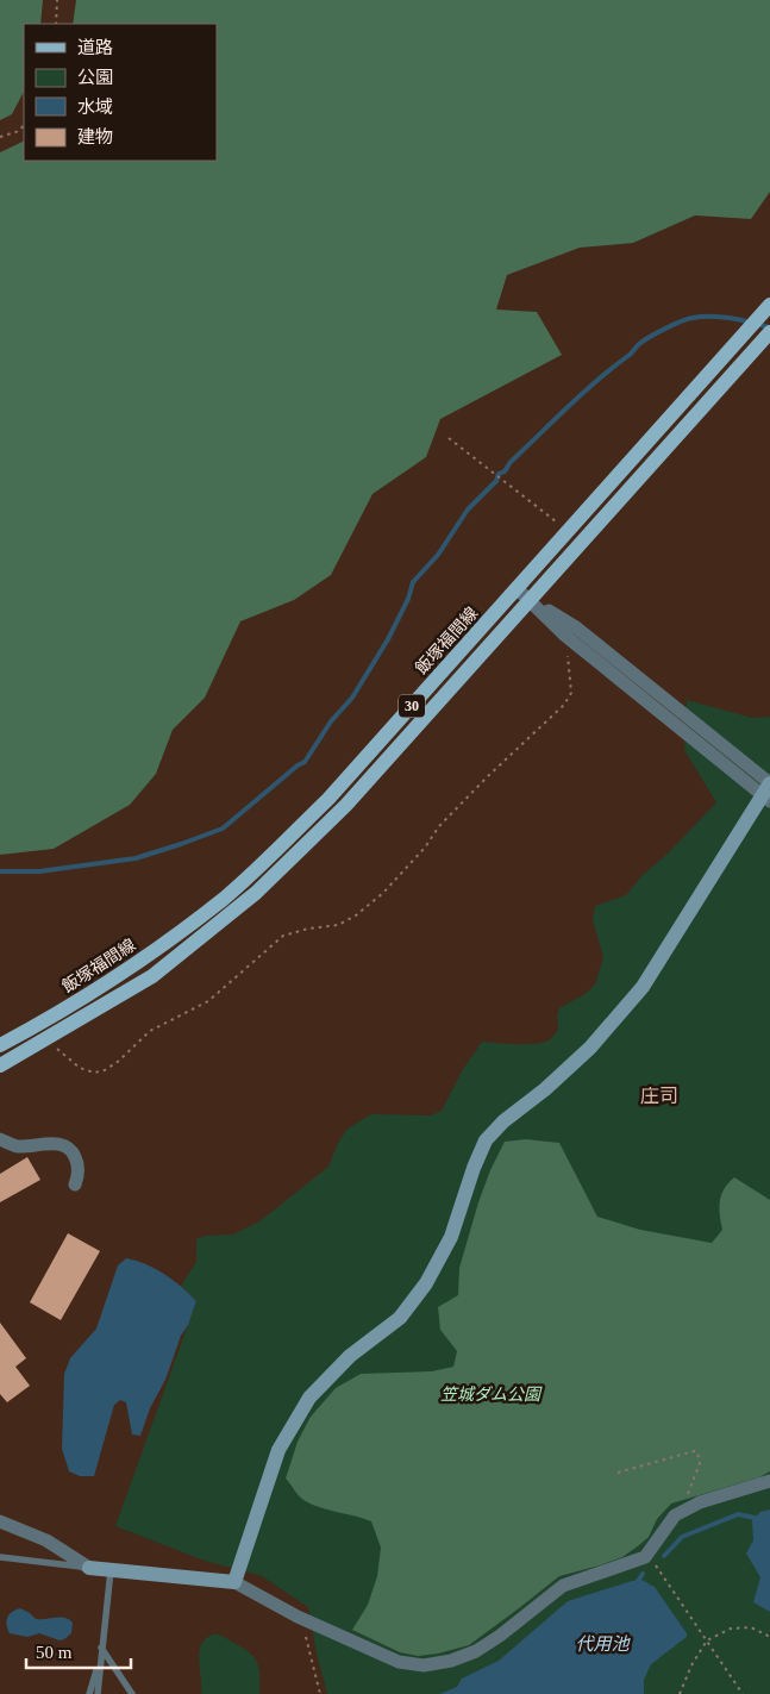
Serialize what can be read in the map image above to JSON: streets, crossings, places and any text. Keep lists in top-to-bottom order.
{
  "streets": {
    "main road": ["飯塚福間線", "30"]
  },
  "districts": ["庄司"],
  "water": ["代用池"],
  "parks": ["笠城ダム公園"],
  "legend": [
    "道路",
    "公園",
    "水域",
    "建物"
  ],
  "scale_bar": "50 m"
}
